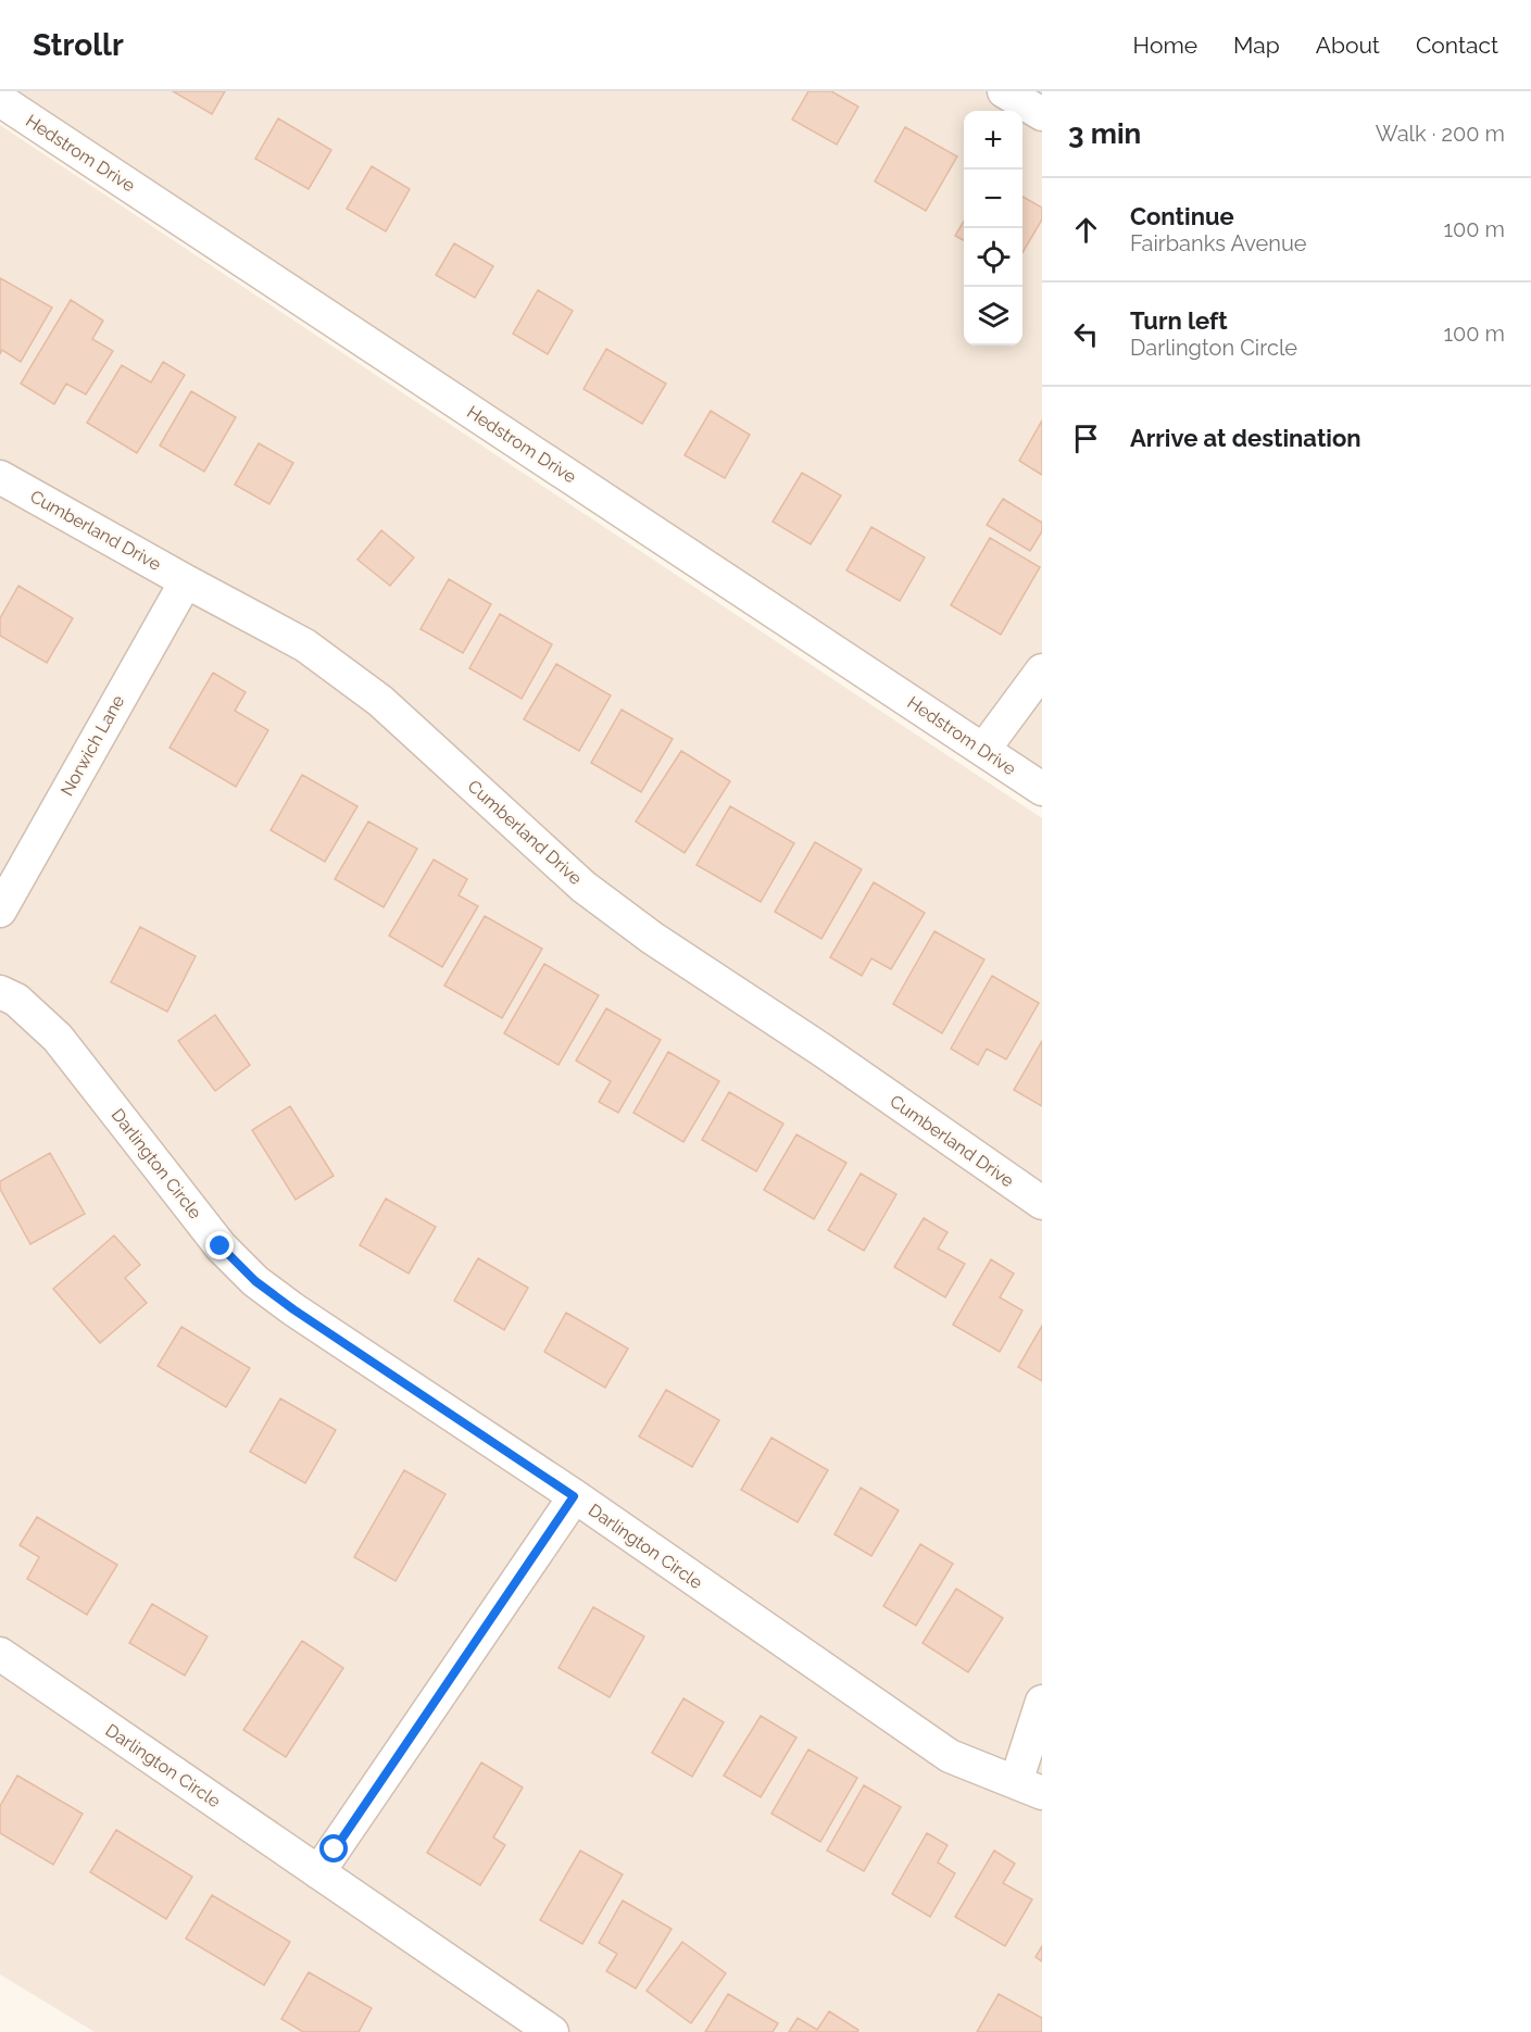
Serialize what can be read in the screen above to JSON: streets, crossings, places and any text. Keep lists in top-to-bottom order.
{
  "streets": {
    "street": [
      "Hedstrom Drive",
      "Cumberland Drive",
      "Norwich Lane",
      "Darlington Circle"
    ]
  },
  "crossings": [
    ["Cumberland Drive", "Norwich Lane"]
  ],
  "page": {
    "header": "Strollr",
    "nav": [
      "Home",
      "Map",
      "About",
      "Contact"
    ],
    "heading": ["3 min", "Walk · 200 m"],
    "map_buttons": ["+", "−"],
    "list": [
      ["Continue", "Fairbanks Avenue", "100 m"],
      ["Turn left", "Darlington Circle", "100 m"],
      "Arrive at destination"
    ]
  }
}
